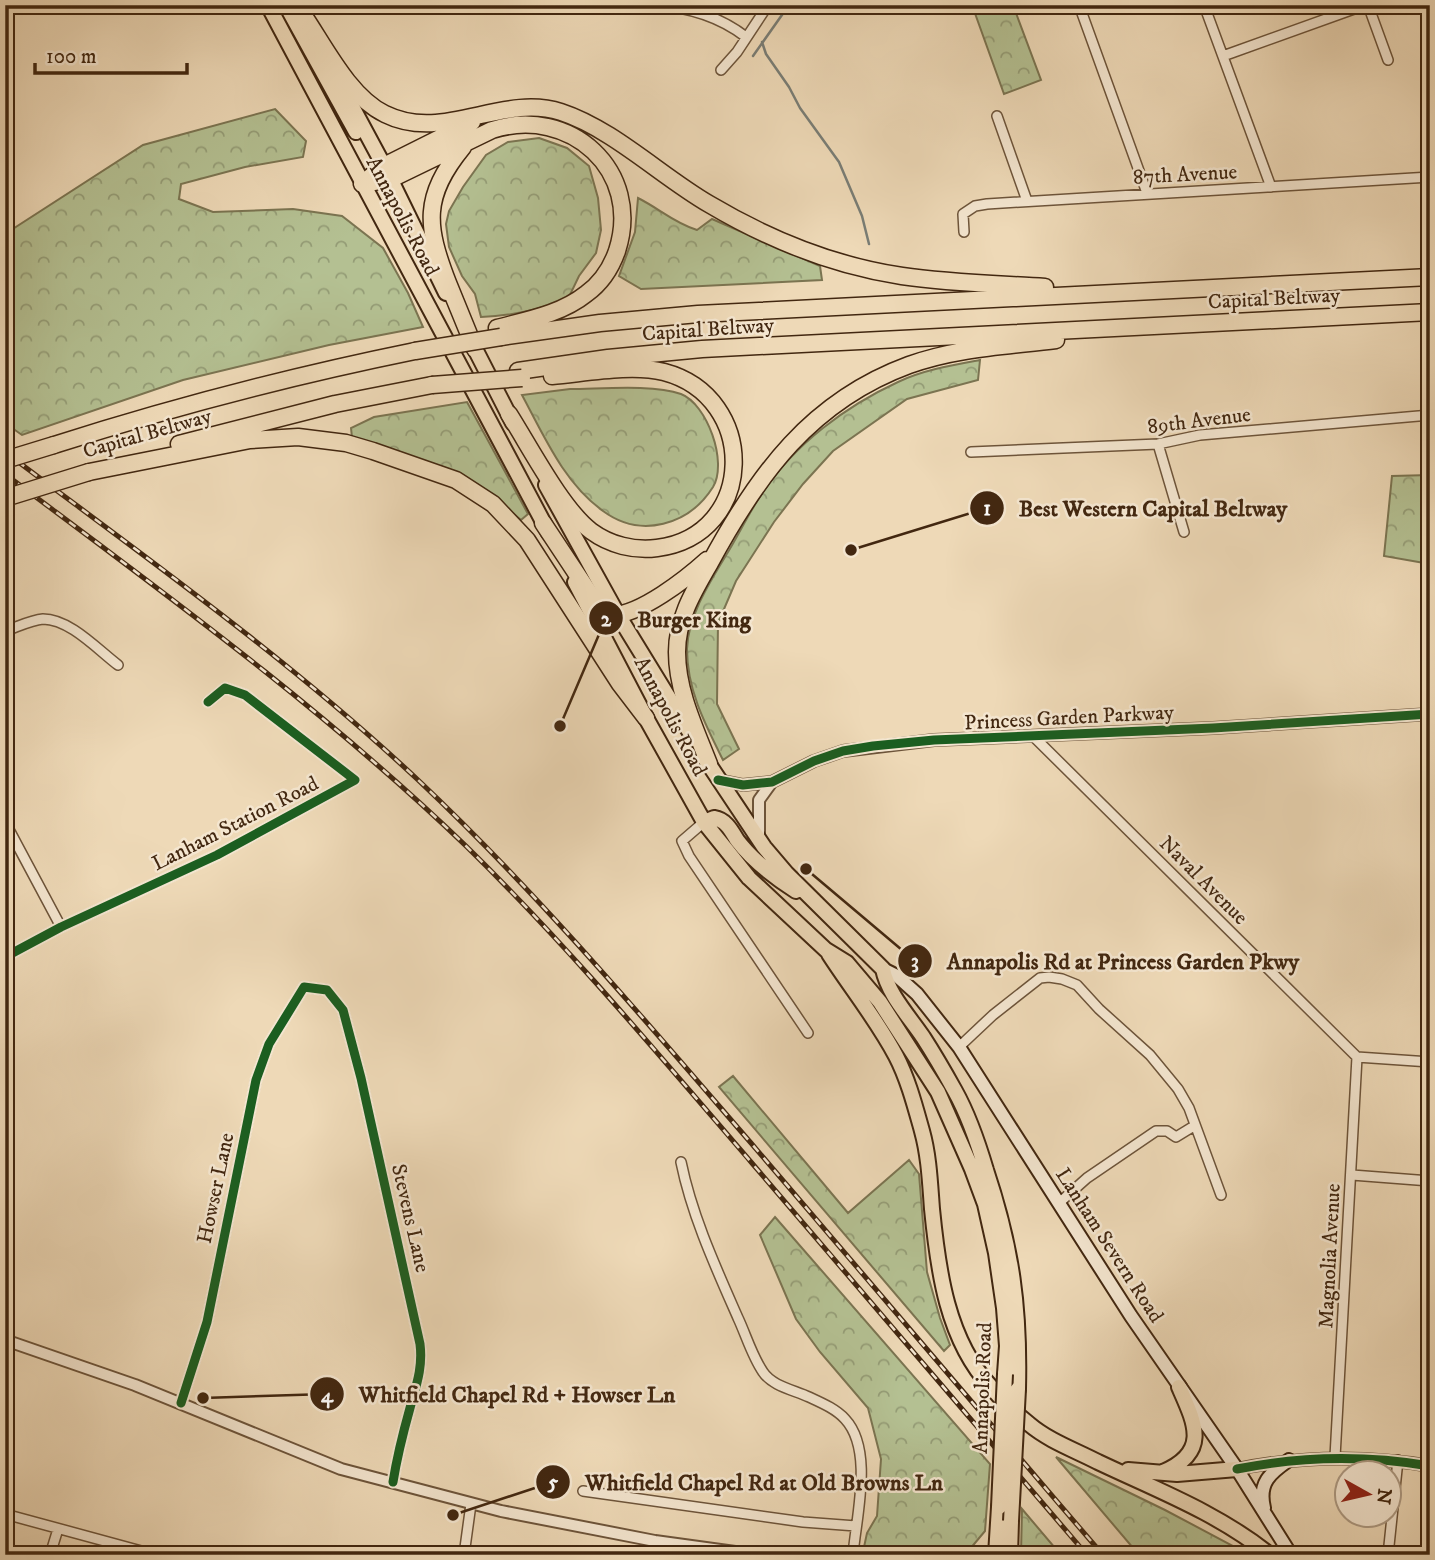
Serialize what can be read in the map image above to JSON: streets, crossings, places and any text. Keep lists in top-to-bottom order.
{
  "streets": {
    "highway": ["Capital Beltway"],
    "main road": ["Annapolis Road", "Lanham Severn Road"],
    "street": [
      "87th Avenue",
      "89th Avenue",
      "Princess Garden Parkway",
      "Lanham Station Road",
      "Naval Avenue",
      "Howser Lane",
      "Stevens Lane",
      "Magnolia Avenue"
    ]
  },
  "crossings": [
    ["Annapolis Road", "Princess Garden Parkway"],
    ["Annapolis Road", "Lanham Severn Road"],
    ["Princess Garden Parkway", "Naval Avenue"],
    ["Naval Avenue", "Magnolia Avenue"],
    ["Howser Lane", "Stevens Lane"]
  ],
  "places": [
    "Best Western Capital Beltway",
    "Burger King",
    "Annapolis Rd at Princess Garden Pkwy",
    "Whitfield Chapel Rd + Howser Ln",
    "Whitfield Chapel Rd at Old Browns Ln"
  ],
  "scale_bar": "100 m",
  "north": "right"
}
